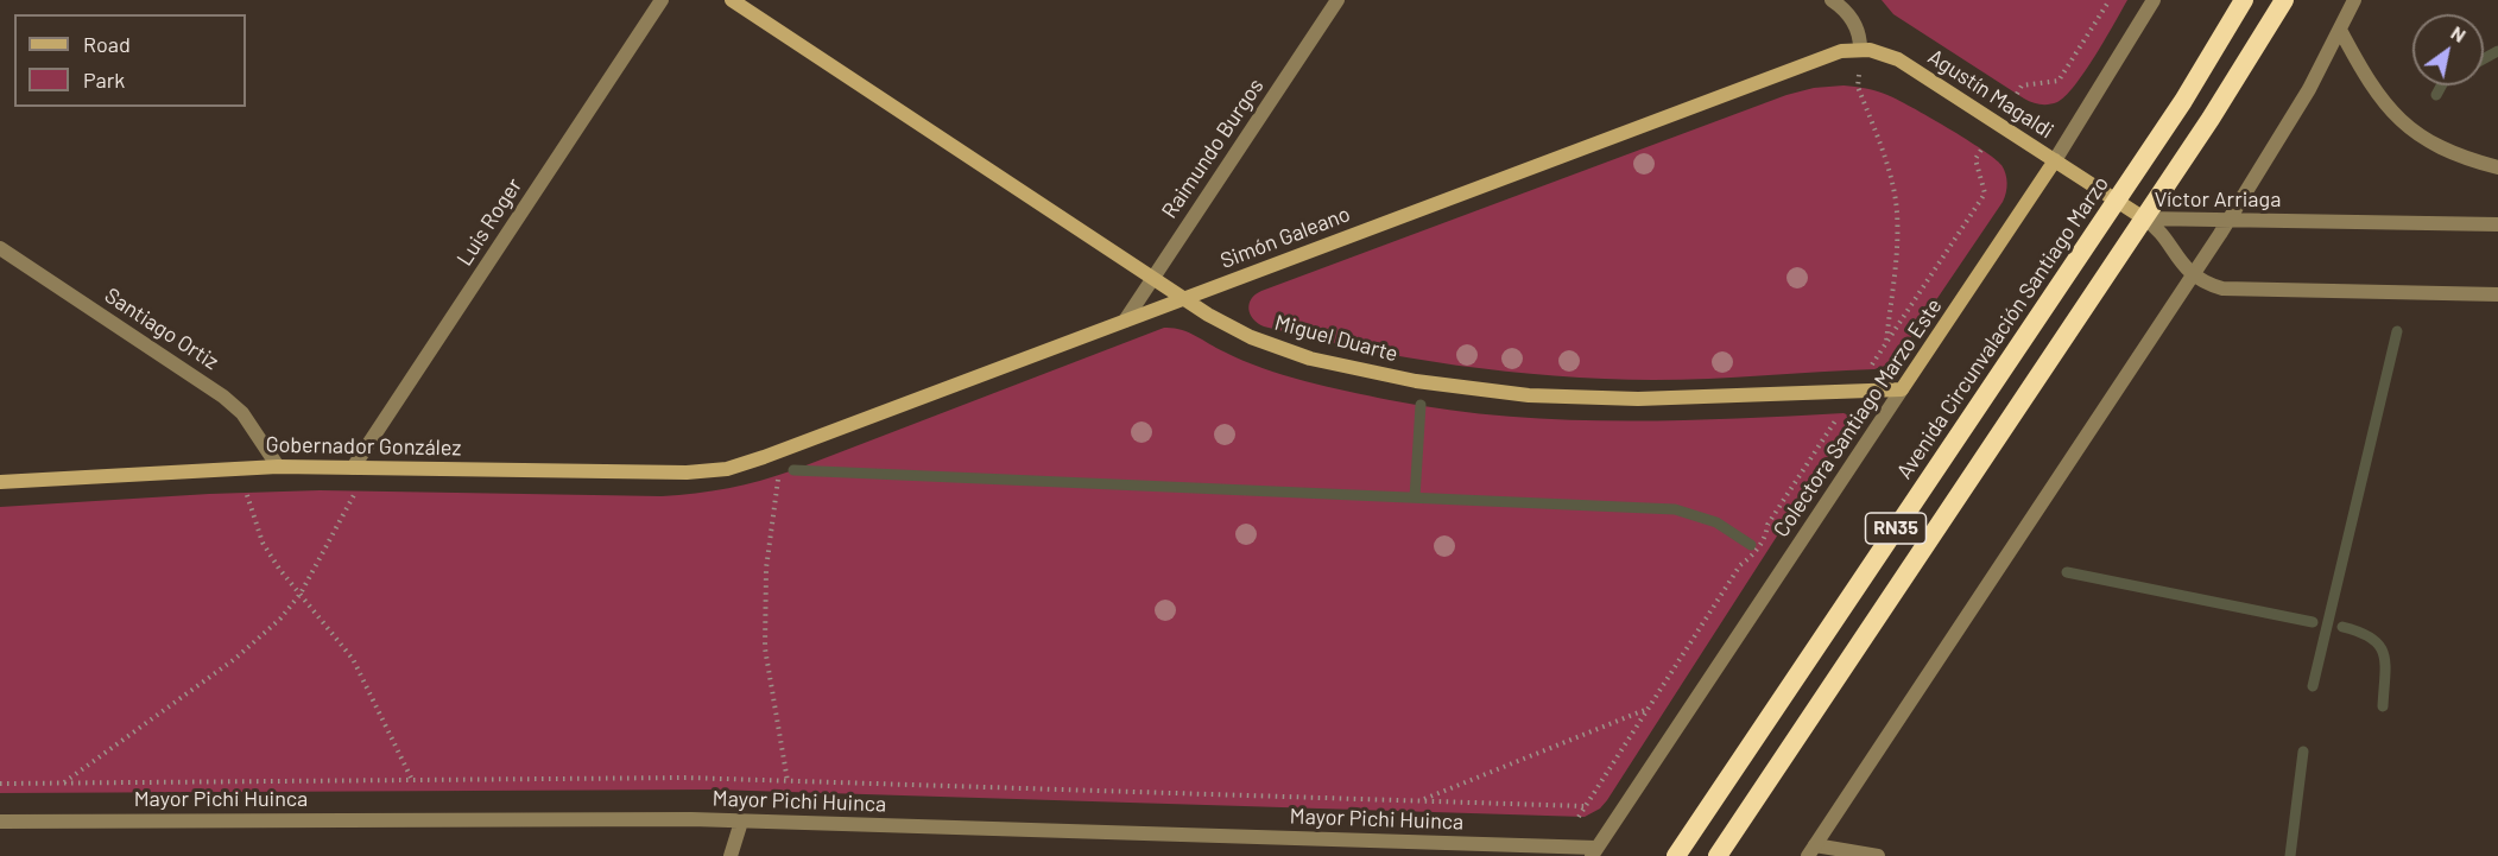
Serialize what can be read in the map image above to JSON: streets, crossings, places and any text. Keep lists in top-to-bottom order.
{
  "streets": {
    "highway": ["Avenida Circunvalación Santiago Marzo", "RN35"],
    "main road": [
      "Agustín Magaldi",
      "Simón Galeano",
      "Miguel Duarte",
      "Colectora Santiago Marzo Este",
      "Gobernador González"
    ],
    "street": [
      "Raimundo Burgos",
      "Víctor Arriaga",
      "Luis Roger",
      "Santiago Ortiz",
      "Mayor Pichi Huinca"
    ]
  },
  "crossings": [
    ["Agustín Magaldi", "Víctor Arriaga"],
    ["Agustín Magaldi", "Simón Galeano"],
    ["Agustín Magaldi", "Avenida Circunvalación Santiago Marzo"],
    ["Agustín Magaldi", "Colectora Santiago Marzo Este"],
    ["Agustín Magaldi", "RN35"],
    ["Raimundo Burgos", "Simón Galeano"],
    ["Raimundo Burgos", "Miguel Duarte"],
    ["Víctor Arriaga", "RN35"],
    ["Luis Roger", "Gobernador González"],
    ["Simón Galeano", "Miguel Duarte"],
    ["Simón Galeano", "Gobernador González"],
    ["Santiago Ortiz", "Gobernador González"],
    ["Miguel Duarte", "Colectora Santiago Marzo Este"],
    ["Colectora Santiago Marzo Este", "Mayor Pichi Huinca"]
  ],
  "legend": ["Road", "Park"],
  "north": "top right"
}
